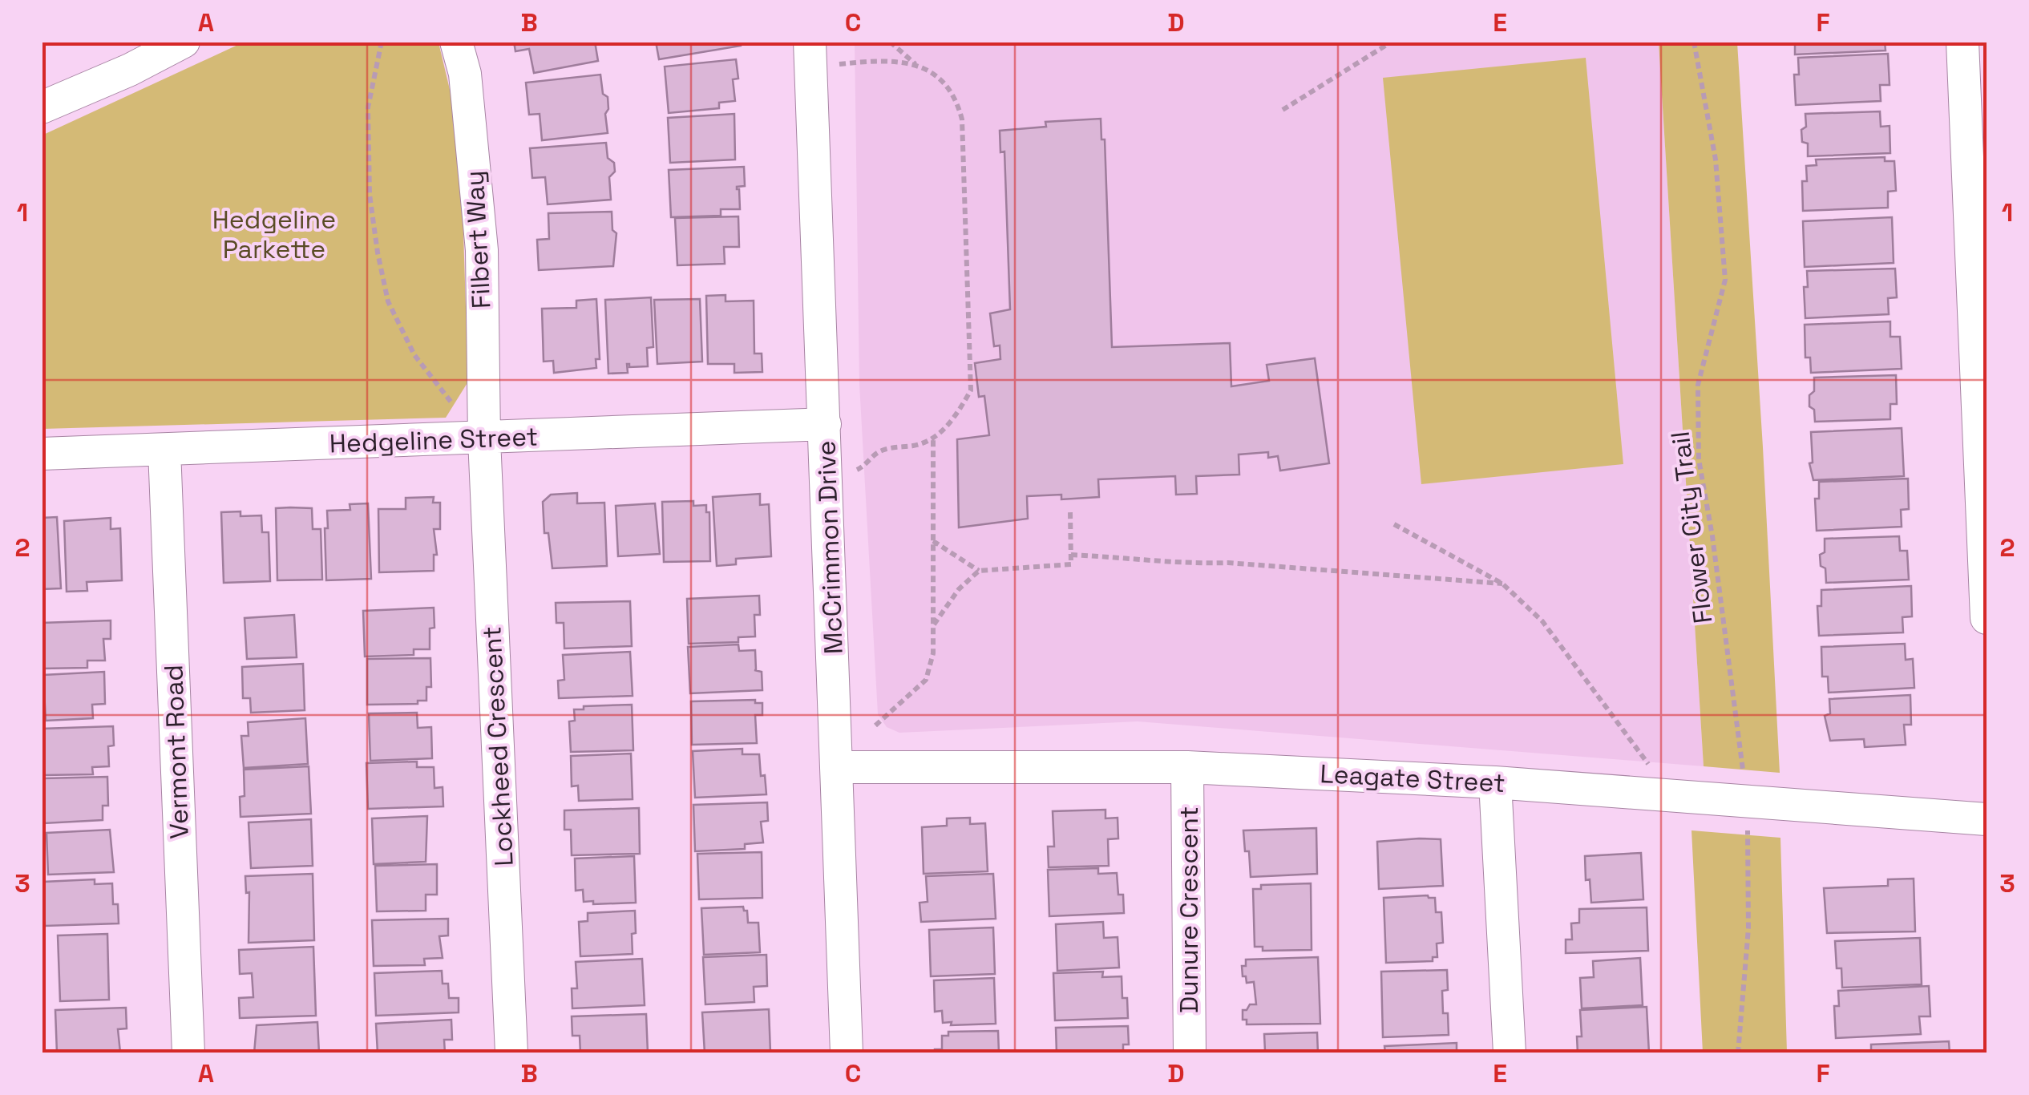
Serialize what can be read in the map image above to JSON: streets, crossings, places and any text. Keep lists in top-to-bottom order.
{
  "streets": {
    "street": [
      "Filbert Way",
      "Hedgeline Street",
      "McCrimmon Drive",
      "Lockheed Crescent",
      "Vermont Road",
      "Leagate Street",
      "Dunure Crescent"
    ],
    "path": ["Flower City Trail"]
  },
  "crossings": [
    ["Filbert Way", "Hedgeline Street"],
    ["Filbert Way", "Lockheed Crescent"],
    ["Hedgeline Street", "McCrimmon Drive"],
    ["Hedgeline Street", "Lockheed Crescent"],
    ["Hedgeline Street", "Vermont Road"],
    ["McCrimmon Drive", "Leagate Street"],
    ["Leagate Street", "Dunure Crescent"]
  ],
  "parks": ["Hedgeline Parkette"],
  "grid": {
    "columns": [
      "A",
      "B",
      "C",
      "D",
      "E",
      "F"
    ],
    "rows": ["1", "2", "3"]
  }
}
